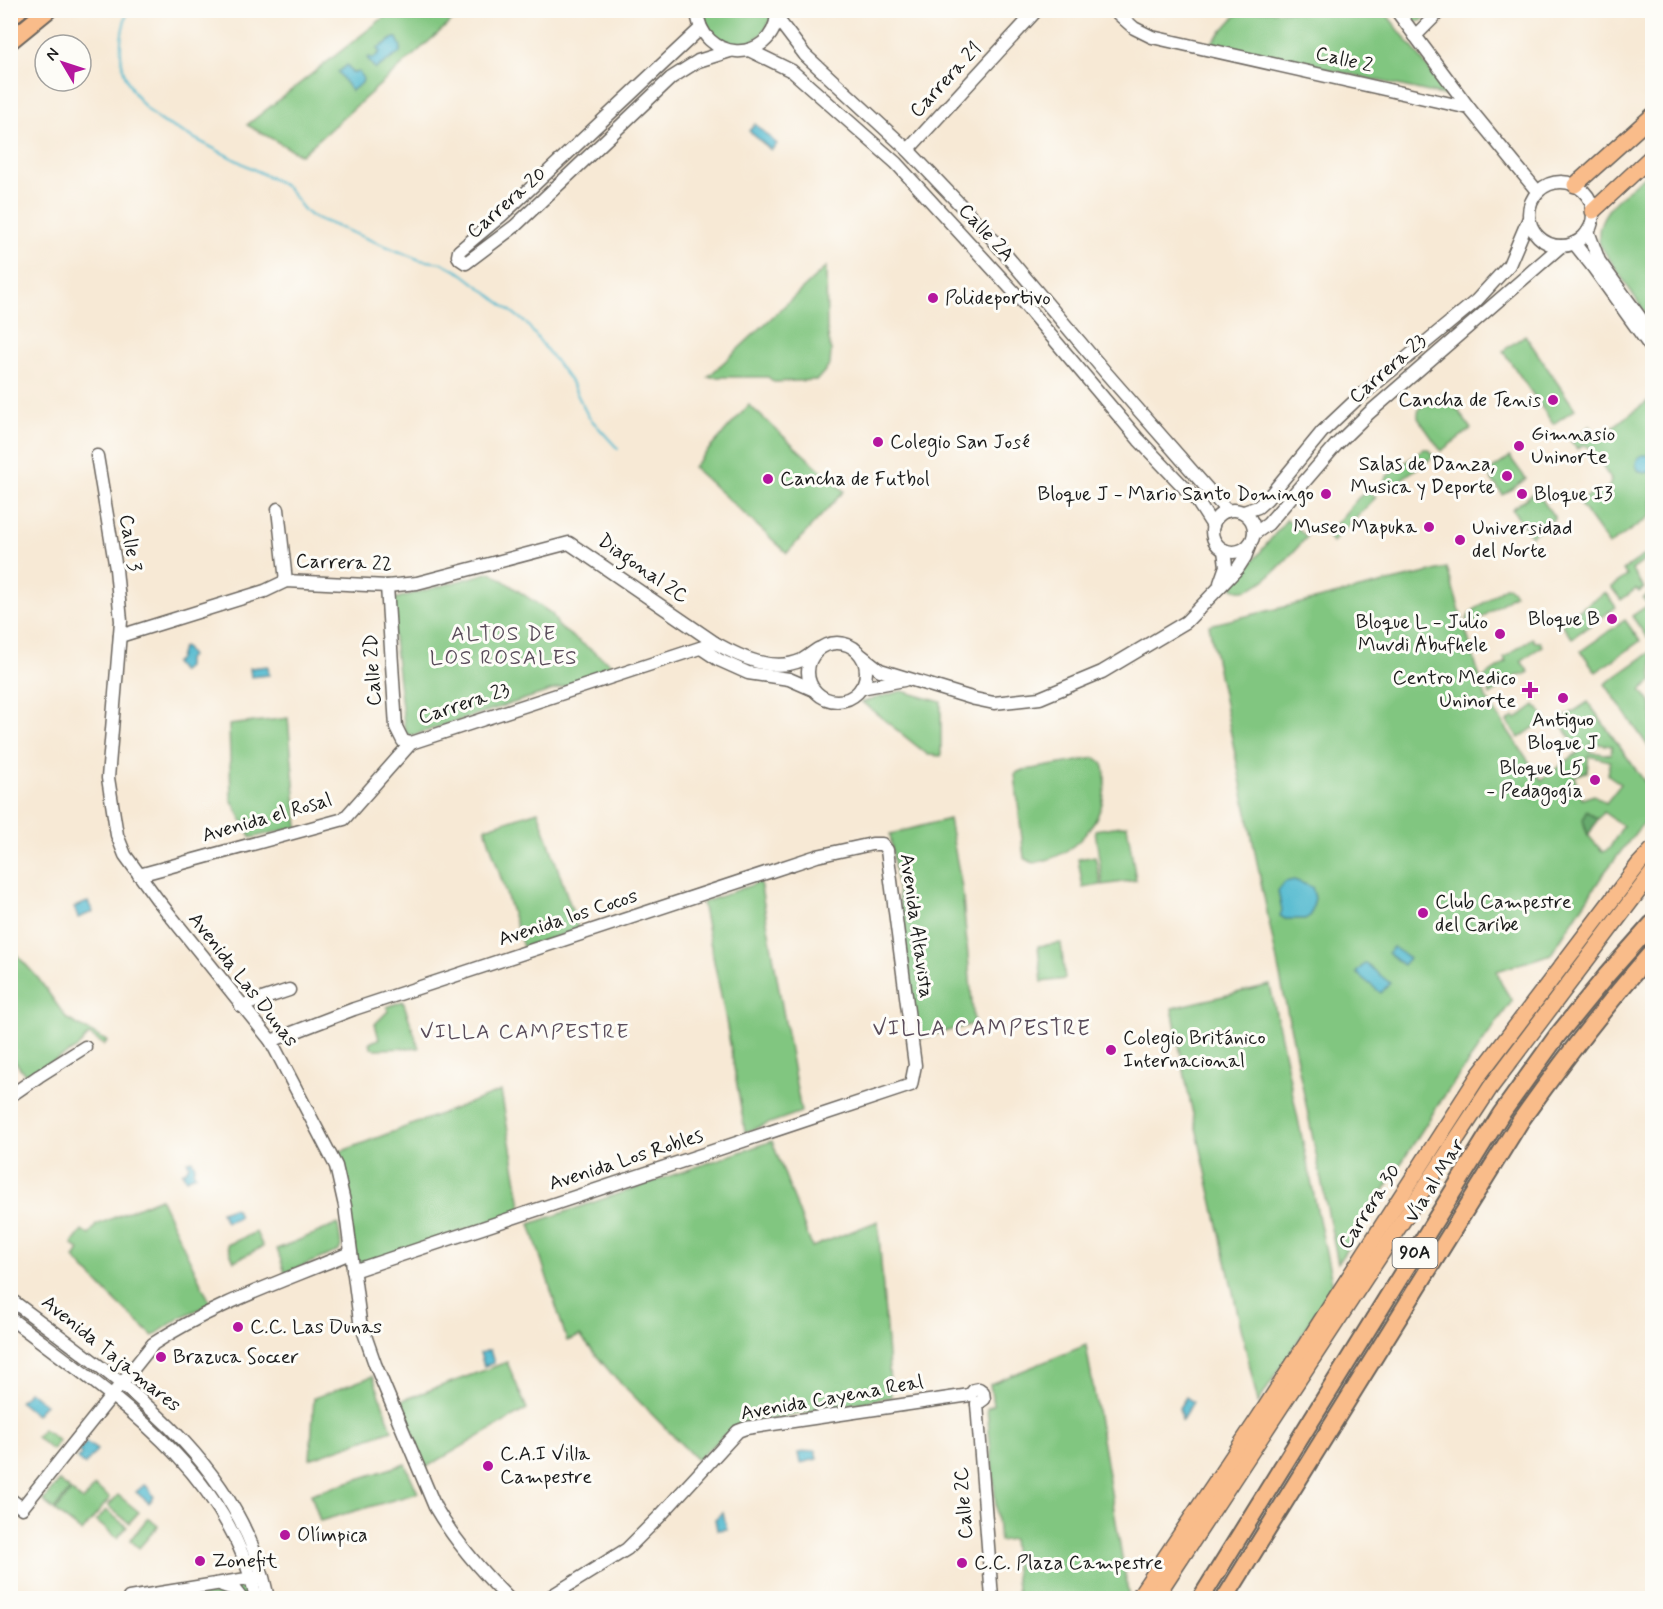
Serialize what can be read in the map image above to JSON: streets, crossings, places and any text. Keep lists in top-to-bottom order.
{
  "streets": {
    "highway": ["Vía al Mar", "90A"],
    "main road": ["Carrera 30"],
    "street": [
      "Calle 2",
      "Carrera 21",
      "Carrera 20",
      "Calle 2A",
      "Carrera 23",
      "Calle 3",
      "Carrera 22",
      "Diagonal 2C",
      "Calle 2D",
      "Avenida el Rosal",
      "Avenida los Cocos",
      "Avenida Altavista",
      "Avenida Las Dunas",
      "Avenida Los Robles",
      "Avenida Tajamares",
      "Avenida Cayena Real",
      "Calle 2C"
    ]
  },
  "crossings": [
    ["Carrera 21", "Calle 2A"],
    ["Calle 2A", "Carrera 23"],
    ["Carrera 23", "Diagonal 2C"],
    ["Carrera 23", "Calle 2D"],
    ["Carrera 23", "Avenida el Rosal"],
    ["Calle 3", "Carrera 22"],
    ["Calle 3", "Avenida Las Dunas"],
    ["Carrera 22", "Diagonal 2C"],
    ["Carrera 22", "Calle 2D"],
    ["Carrera 22", "Avenida Las Dunas"],
    ["Calle 2D", "Avenida el Rosal"],
    ["Avenida el Rosal", "Avenida Las Dunas"],
    ["Avenida los Cocos", "Avenida Altavista"],
    ["Avenida los Cocos", "Avenida Las Dunas"],
    ["Avenida Altavista", "Avenida Los Robles"],
    ["Avenida Las Dunas", "Avenida Los Robles"],
    ["Avenida Cayena Real", "Calle 2C"]
  ],
  "districts": ["ALTOS DE LOS ROSALES", "VILLA CAMPESTRE", "VILLA CAMPESTRE"],
  "places": {
    "other": [
      "Polideportivo",
      "Cancha de Tenis",
      "Colegio San José",
      "Gimnasio Uninorte",
      "Salas de Danza, Musica y Deporte",
      "Cancha de Futbol",
      "Bloque J - Mario Santo Domingo",
      "Bloque I3",
      "Museo Mapuka",
      "Universidad del Norte",
      "Bloque B",
      "Bloque L - Julio Muvdi Abufhele",
      "Antiguo Bloque J",
      "Bloque L5 - Pedagogía",
      "Club Campestre del Caribe",
      "Colegio Británico Internacional",
      "C.C. Las Dunas",
      "Brazuca Soccer",
      "C.A.I Villa Campestre",
      "Olímpica",
      "Zonefit",
      "C.C. Plaza Campestre"
    ],
    "health": ["Centro Medico Uninorte"]
  },
  "north": "top left"
}
